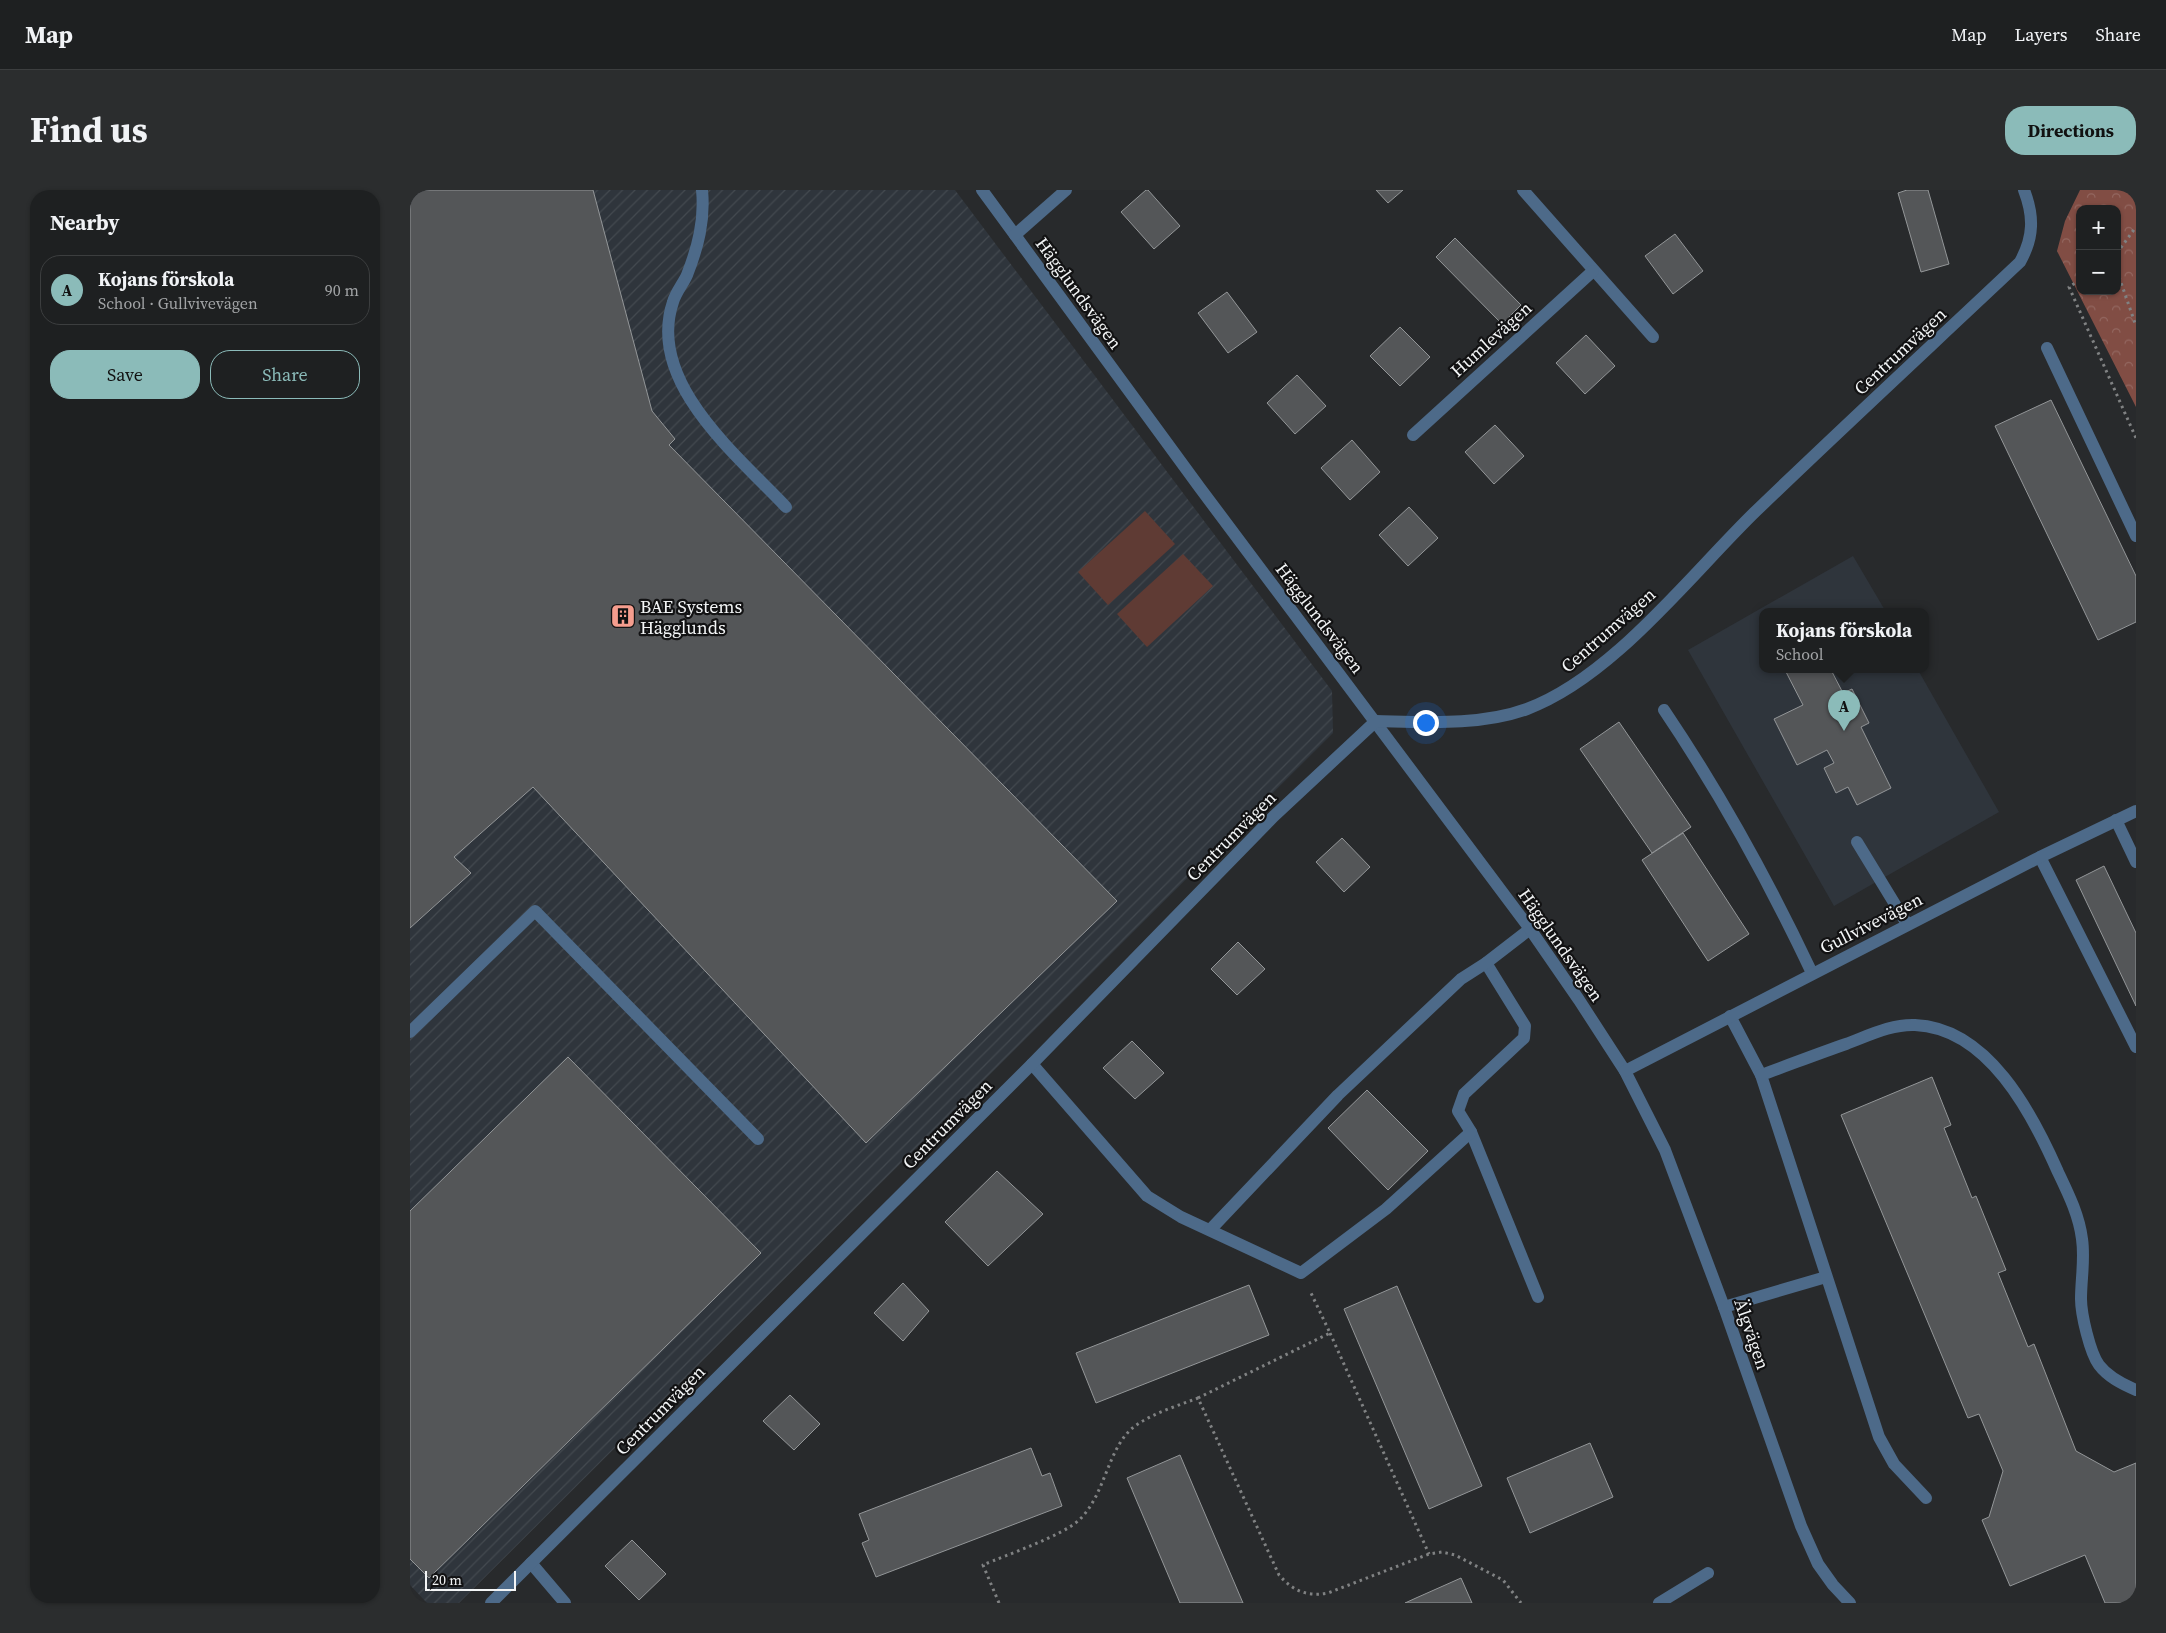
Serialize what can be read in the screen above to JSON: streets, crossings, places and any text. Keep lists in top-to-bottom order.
{
  "streets": {
    "street": [
      "Hägglundsvägen",
      "Humlevägen",
      "Centrumvägen",
      "Gullvivevägen",
      "Älgvägen"
    ]
  },
  "crossings": [
    ["Hägglundsvägen", "Centrumvägen"],
    ["Hägglundsvägen", "Gullvivevägen"],
    ["Hägglundsvägen", "Älgvägen"],
    ["Gullvivevägen", "Älgvägen"]
  ],
  "places": {
    "building": ["BAE Systems Hägglunds"]
  },
  "scale_bar": "20 m",
  "page": {
    "header": "Map",
    "nav": ["Map", "Layers", "Share"],
    "title": "Find us",
    "buttons": [
      "Directions",
      ["Save", "Share"]
    ],
    "heading": "Nearby",
    "map_buttons": ["+", "−"],
    "list": [
      {
        "mark": "A",
        "name": "Kojans förskola",
        "note": "School · Gullvivevägen",
        "value": "90 m"
      }
    ],
    "popup": ["Kojans förskola", "School"],
    "pins": "A",
    "scale": "20 m"
  }
}
